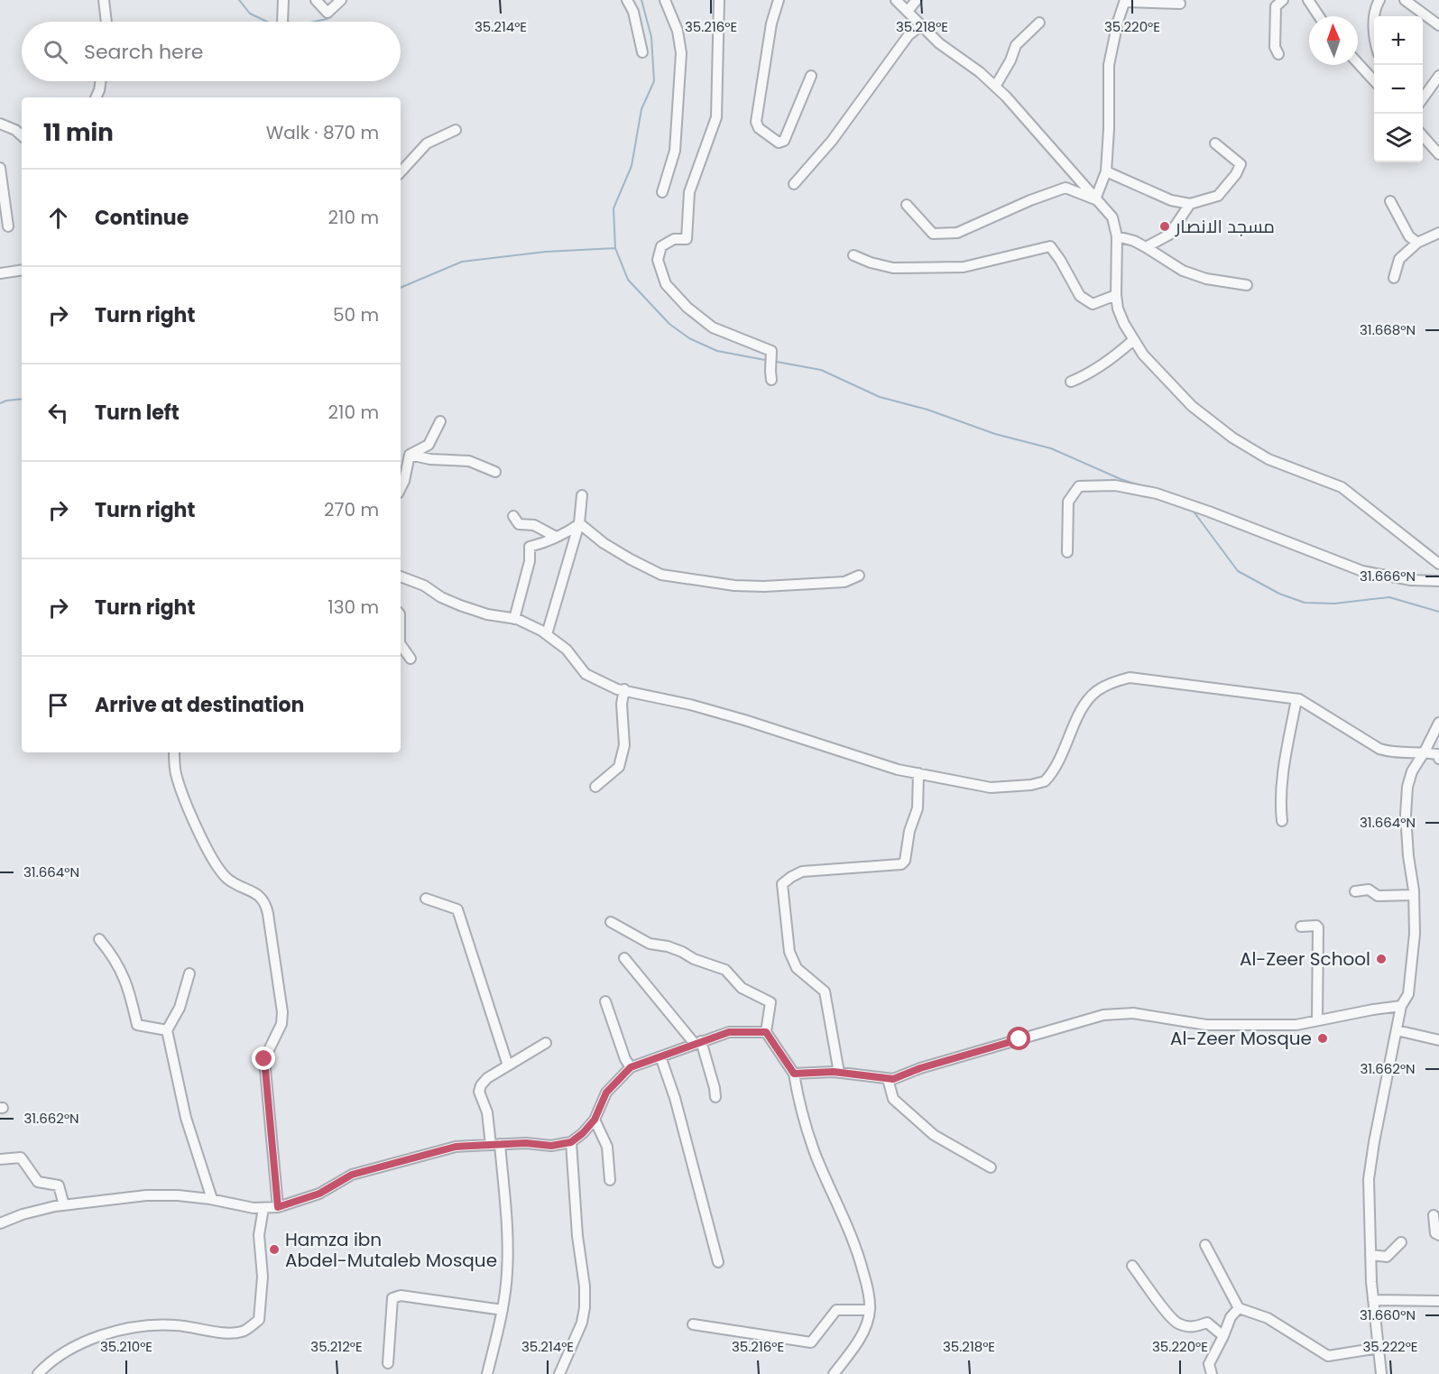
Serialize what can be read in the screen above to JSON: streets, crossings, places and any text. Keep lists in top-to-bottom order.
{
  "places": [
    "مسجد الانصار",
    "Al-Zeer School",
    "Al-Zeer Mosque",
    "Hamza ibn Abdel-Mutaleb Mosque"
  ],
  "north": "top",
  "page": {
    "map_buttons": ["+", "−"],
    "search": "Search here",
    "heading": ["11 min", "Walk · 870 m"],
    "list": [
      ["Continue", "210 m"],
      ["Turn right", "50 m"],
      ["Turn left", "210 m"],
      ["Turn right", "270 m"],
      ["Turn right", "130 m"],
      "Arrive at destination"
    ]
  },
  "coordinates": [
    "35.214°E",
    "35.216°E",
    "35.218°E",
    "35.220°E",
    "31.668°N",
    "31.666°N",
    "31.664°N",
    "31.662°N",
    "31.660°N",
    "35.210°E",
    "35.212°E",
    "35.222°E"
  ]
}
